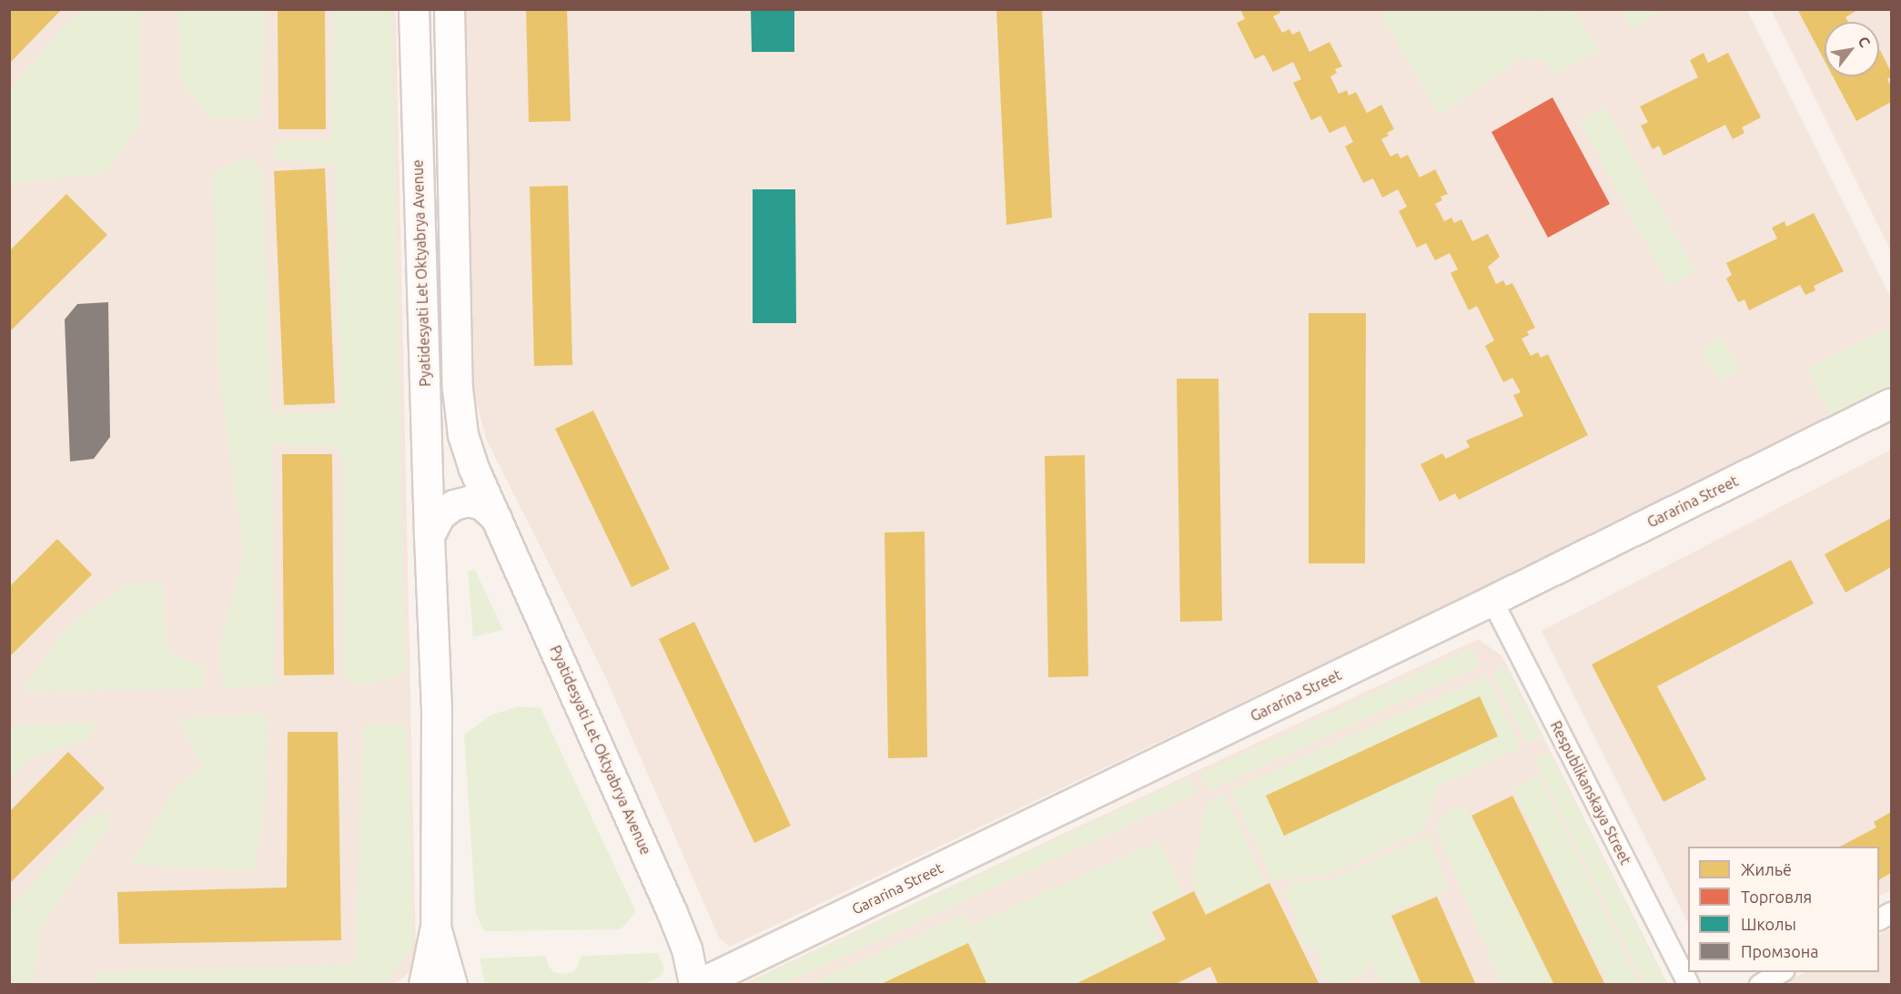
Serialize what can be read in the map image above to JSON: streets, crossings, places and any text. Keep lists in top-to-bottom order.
{
  "streets": {
    "main road": ["Pyatidesyati Let Oktyabrya Avenue", "Gararina Street"],
    "street": ["Respublikanskaya Street"]
  },
  "crossings": [
    ["Pyatidesyati Let Oktyabrya Avenue", "Gararina Street"],
    ["Gararina Street", "Respublikanskaya Street"]
  ],
  "legend": [
    "Жильё",
    "Торговля",
    "Школы",
    "Промзона"
  ],
  "north": "top right"
}
